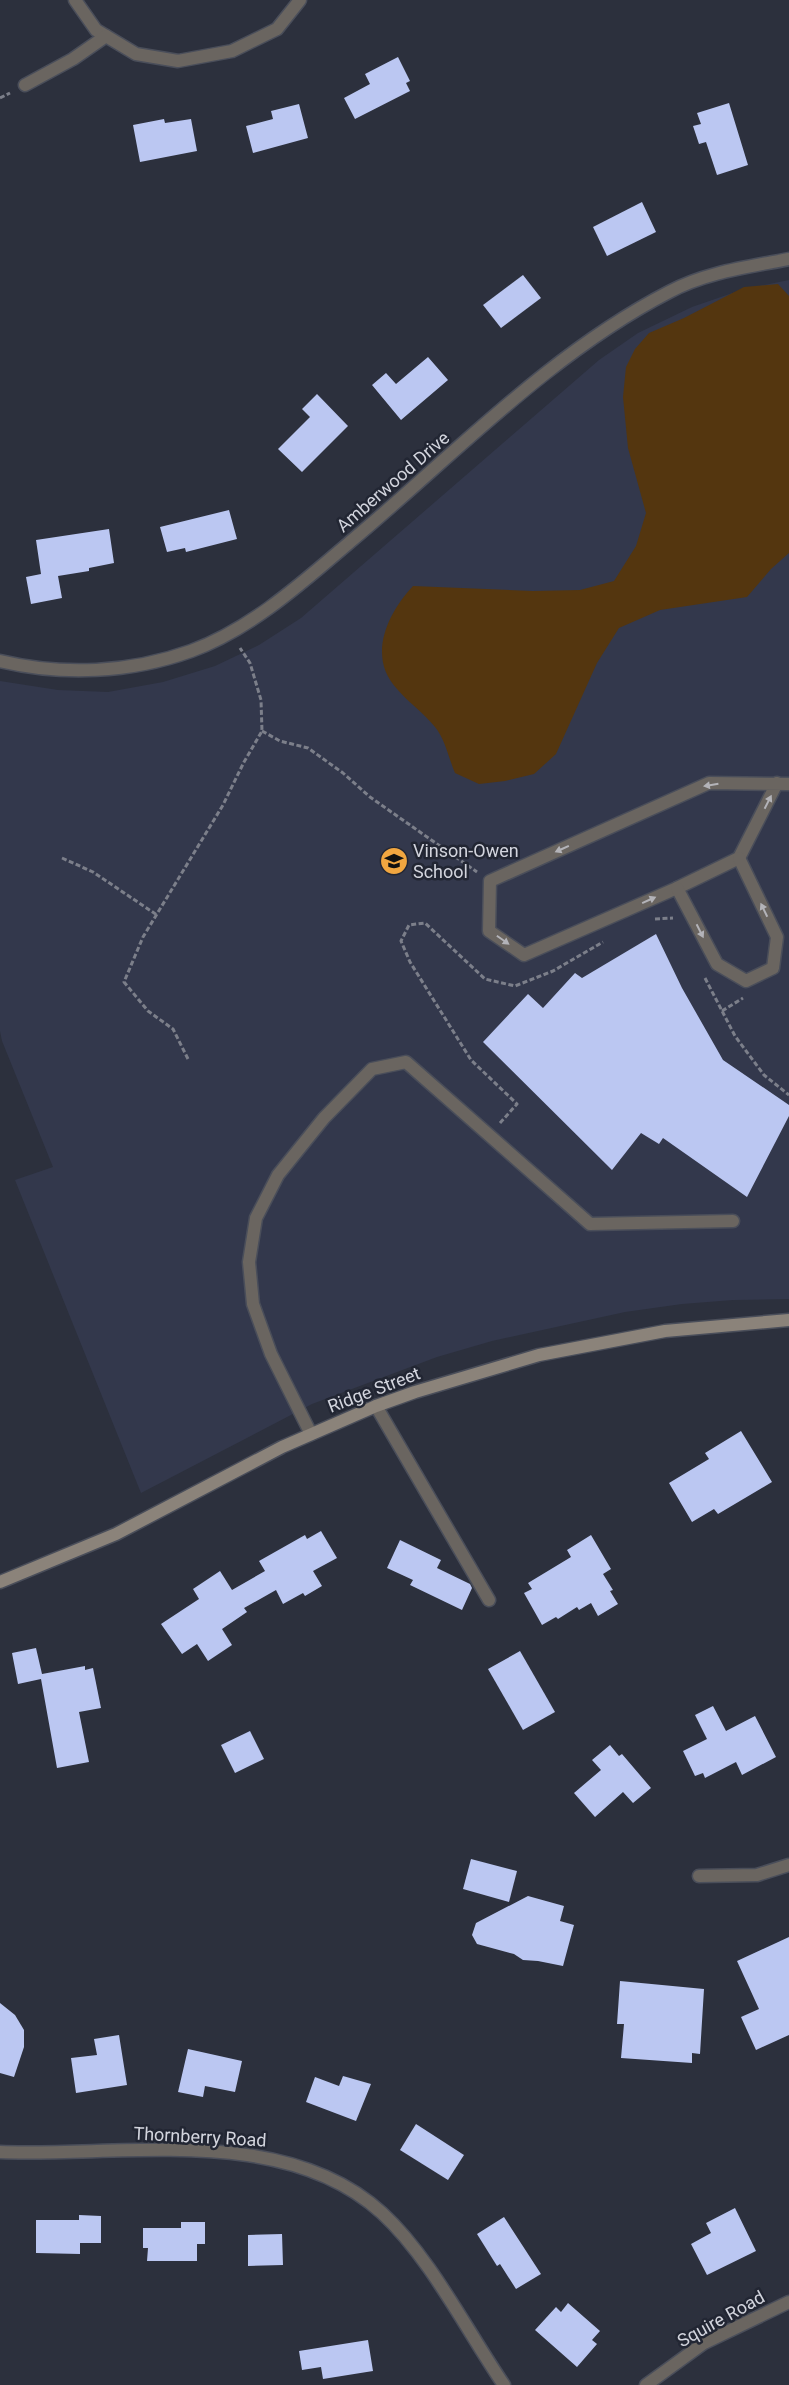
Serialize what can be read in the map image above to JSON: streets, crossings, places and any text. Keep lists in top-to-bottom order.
{
  "streets": {
    "street": [
      "Amberwood Drive",
      "Ridge Street",
      "Thornberry Road",
      "Squire Road"
    ]
  },
  "places": {
    "school or university": ["Vinson-Owen School"]
  }
}
